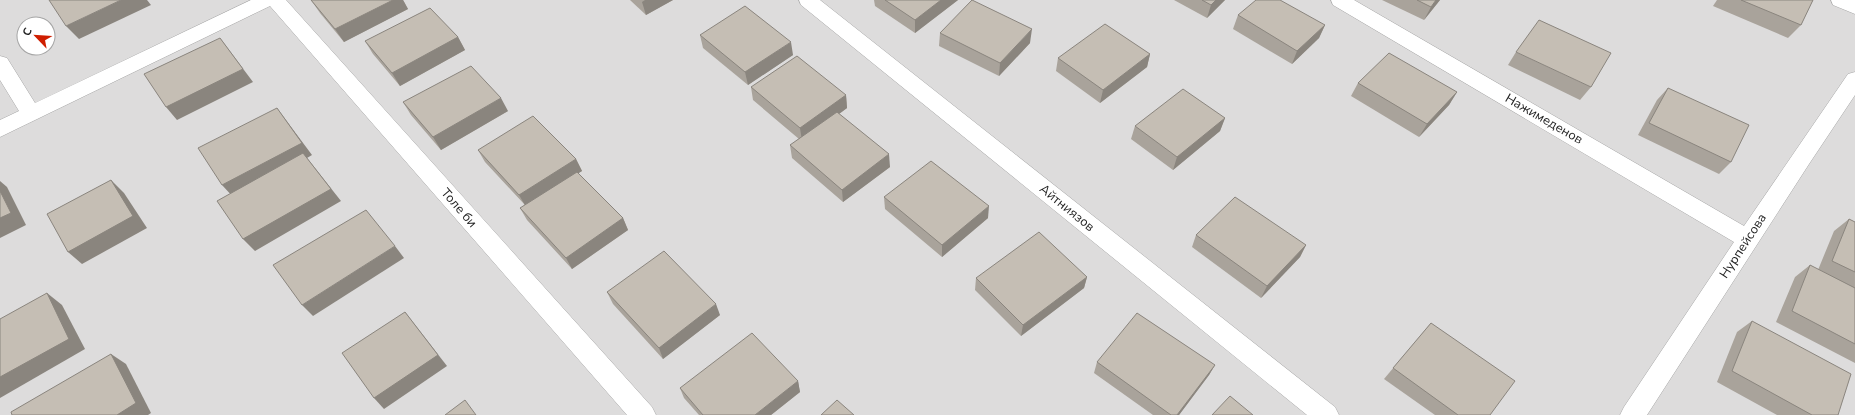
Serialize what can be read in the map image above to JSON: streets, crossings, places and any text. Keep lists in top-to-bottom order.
{
  "streets": {
    "street": [
      "Нажимеденов",
      "Толе би",
      "Айтниязов",
      "Нурпейсова"
    ]
  },
  "crossings": [
    ["Нажимеденов", "Нурпейсова"]
  ],
  "north": "top left"
}
